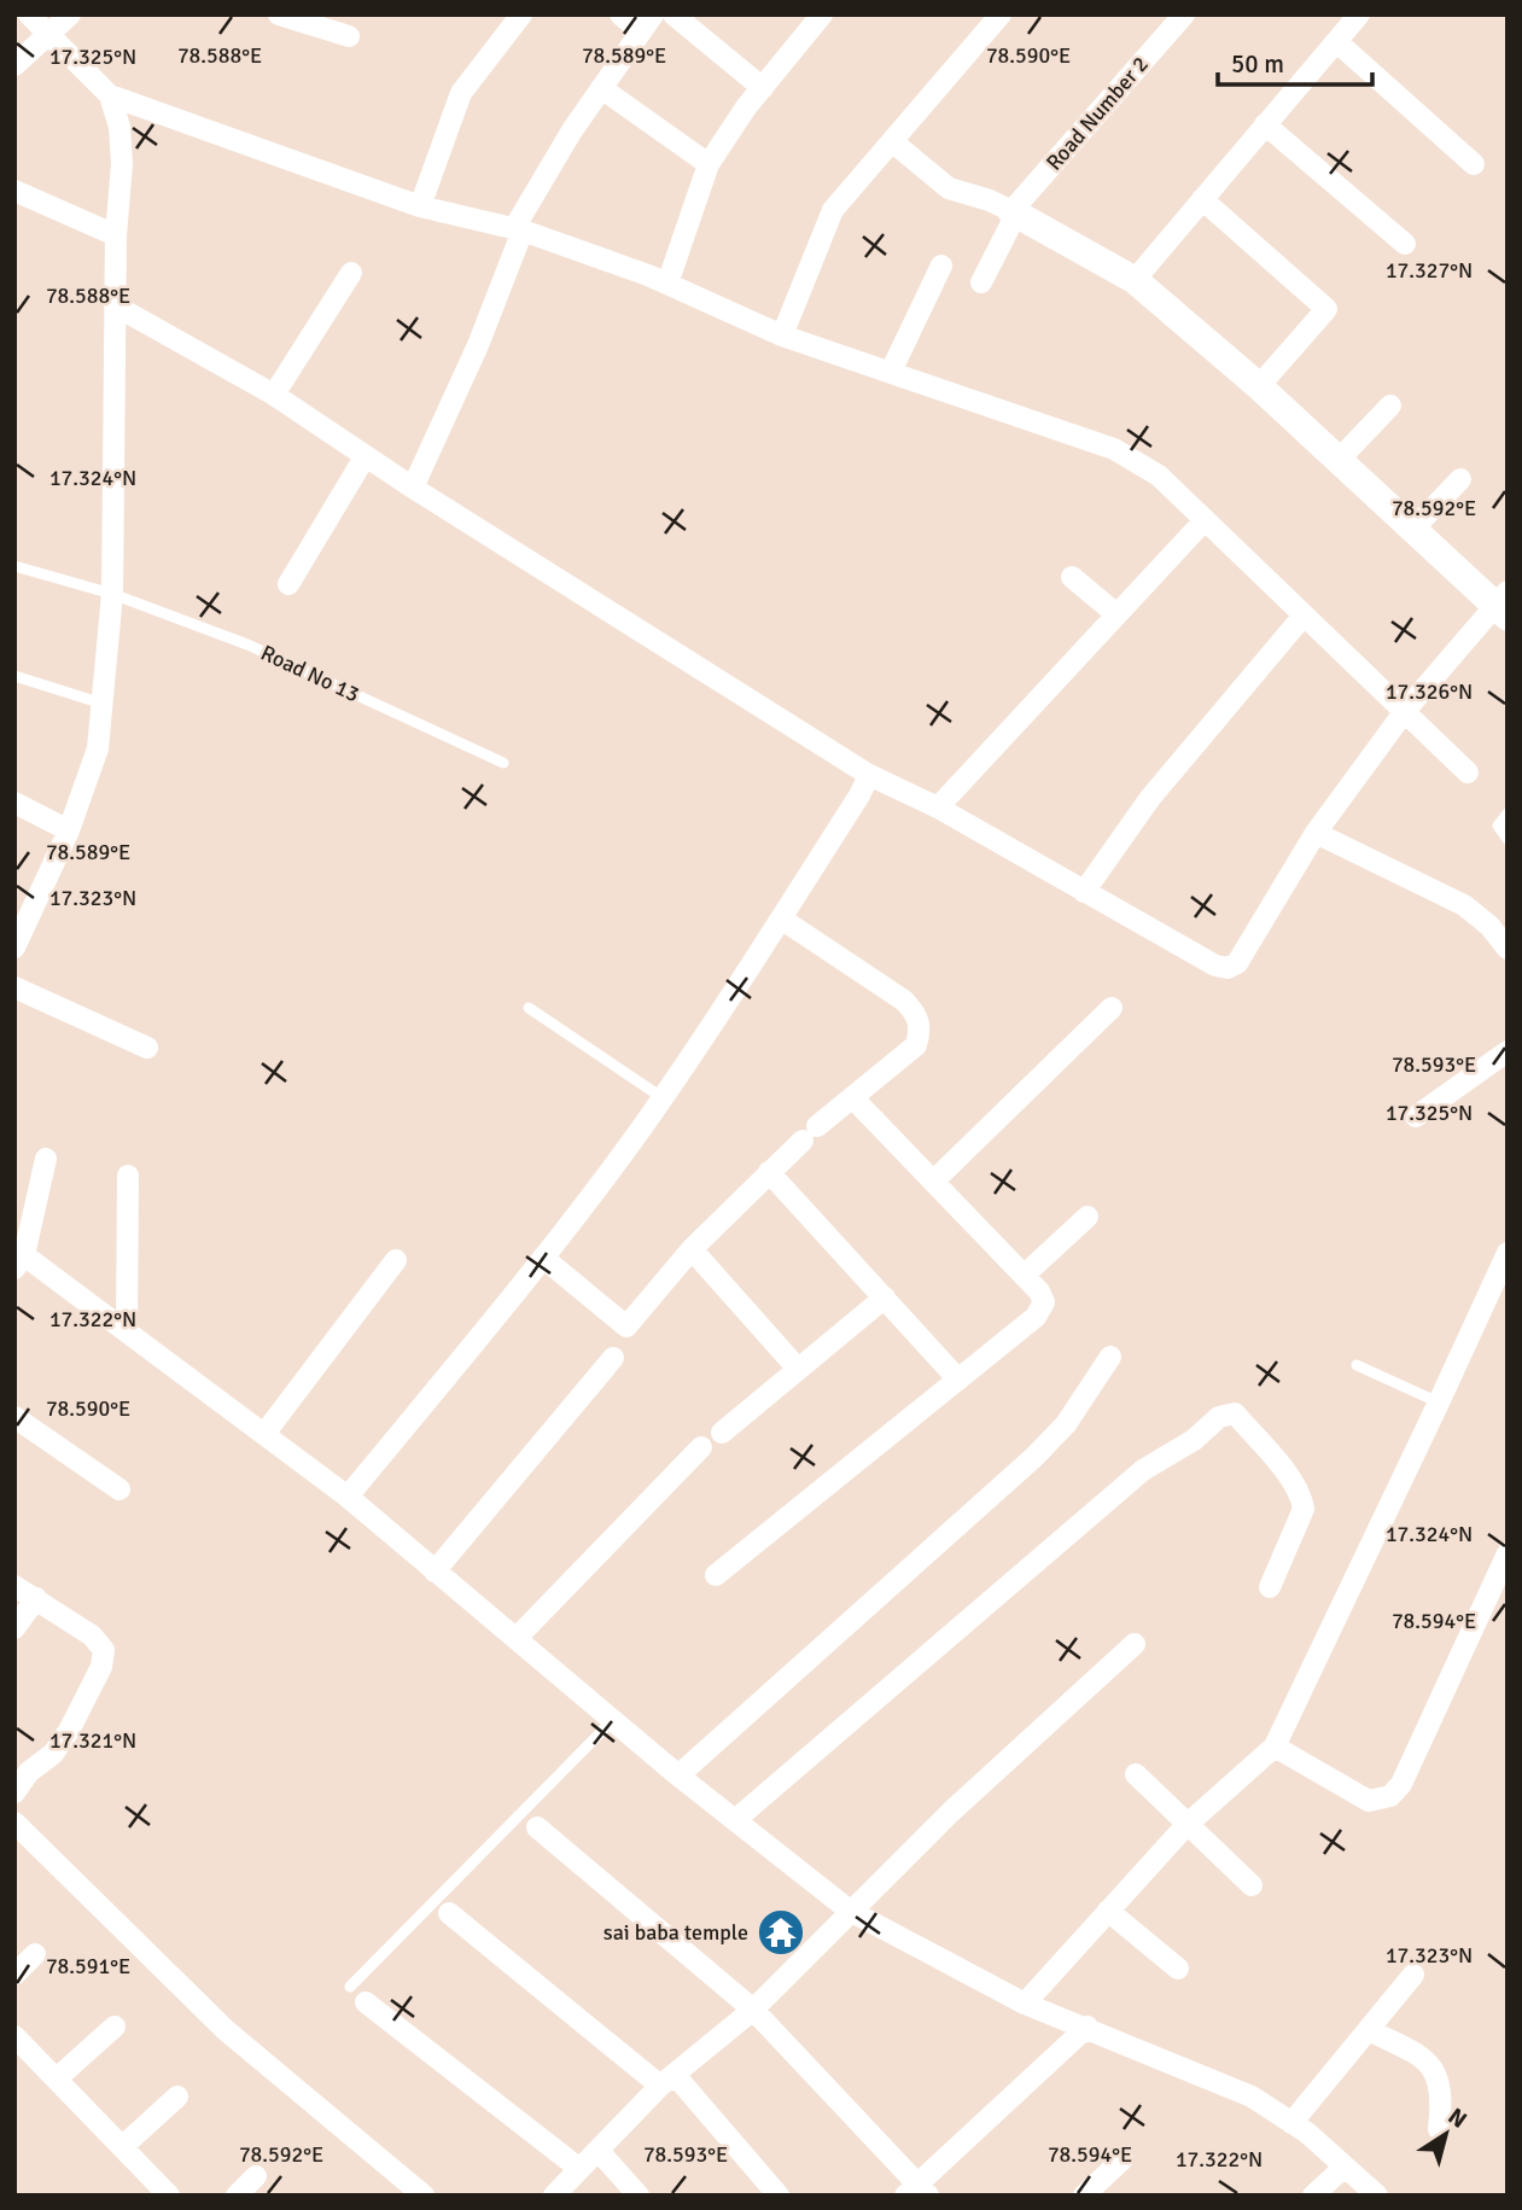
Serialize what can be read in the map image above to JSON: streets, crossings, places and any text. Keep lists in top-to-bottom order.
{
  "streets": {
    "street": ["Road Number 2"],
    "lane": ["Road No 13"]
  },
  "places": {
    "temple": ["sai baba temple"]
  },
  "scale_bar": "50 m",
  "north": "top right",
  "coordinates": [
    "78.588°E",
    "78.589°E",
    "78.590°E",
    "17.325°N",
    "17.327°N",
    "17.324°N",
    "78.592°E",
    "17.326°N",
    "17.323°N",
    "78.593°E",
    "17.322°N",
    "78.594°E",
    "17.321°N",
    "78.591°E"
  ]
}
